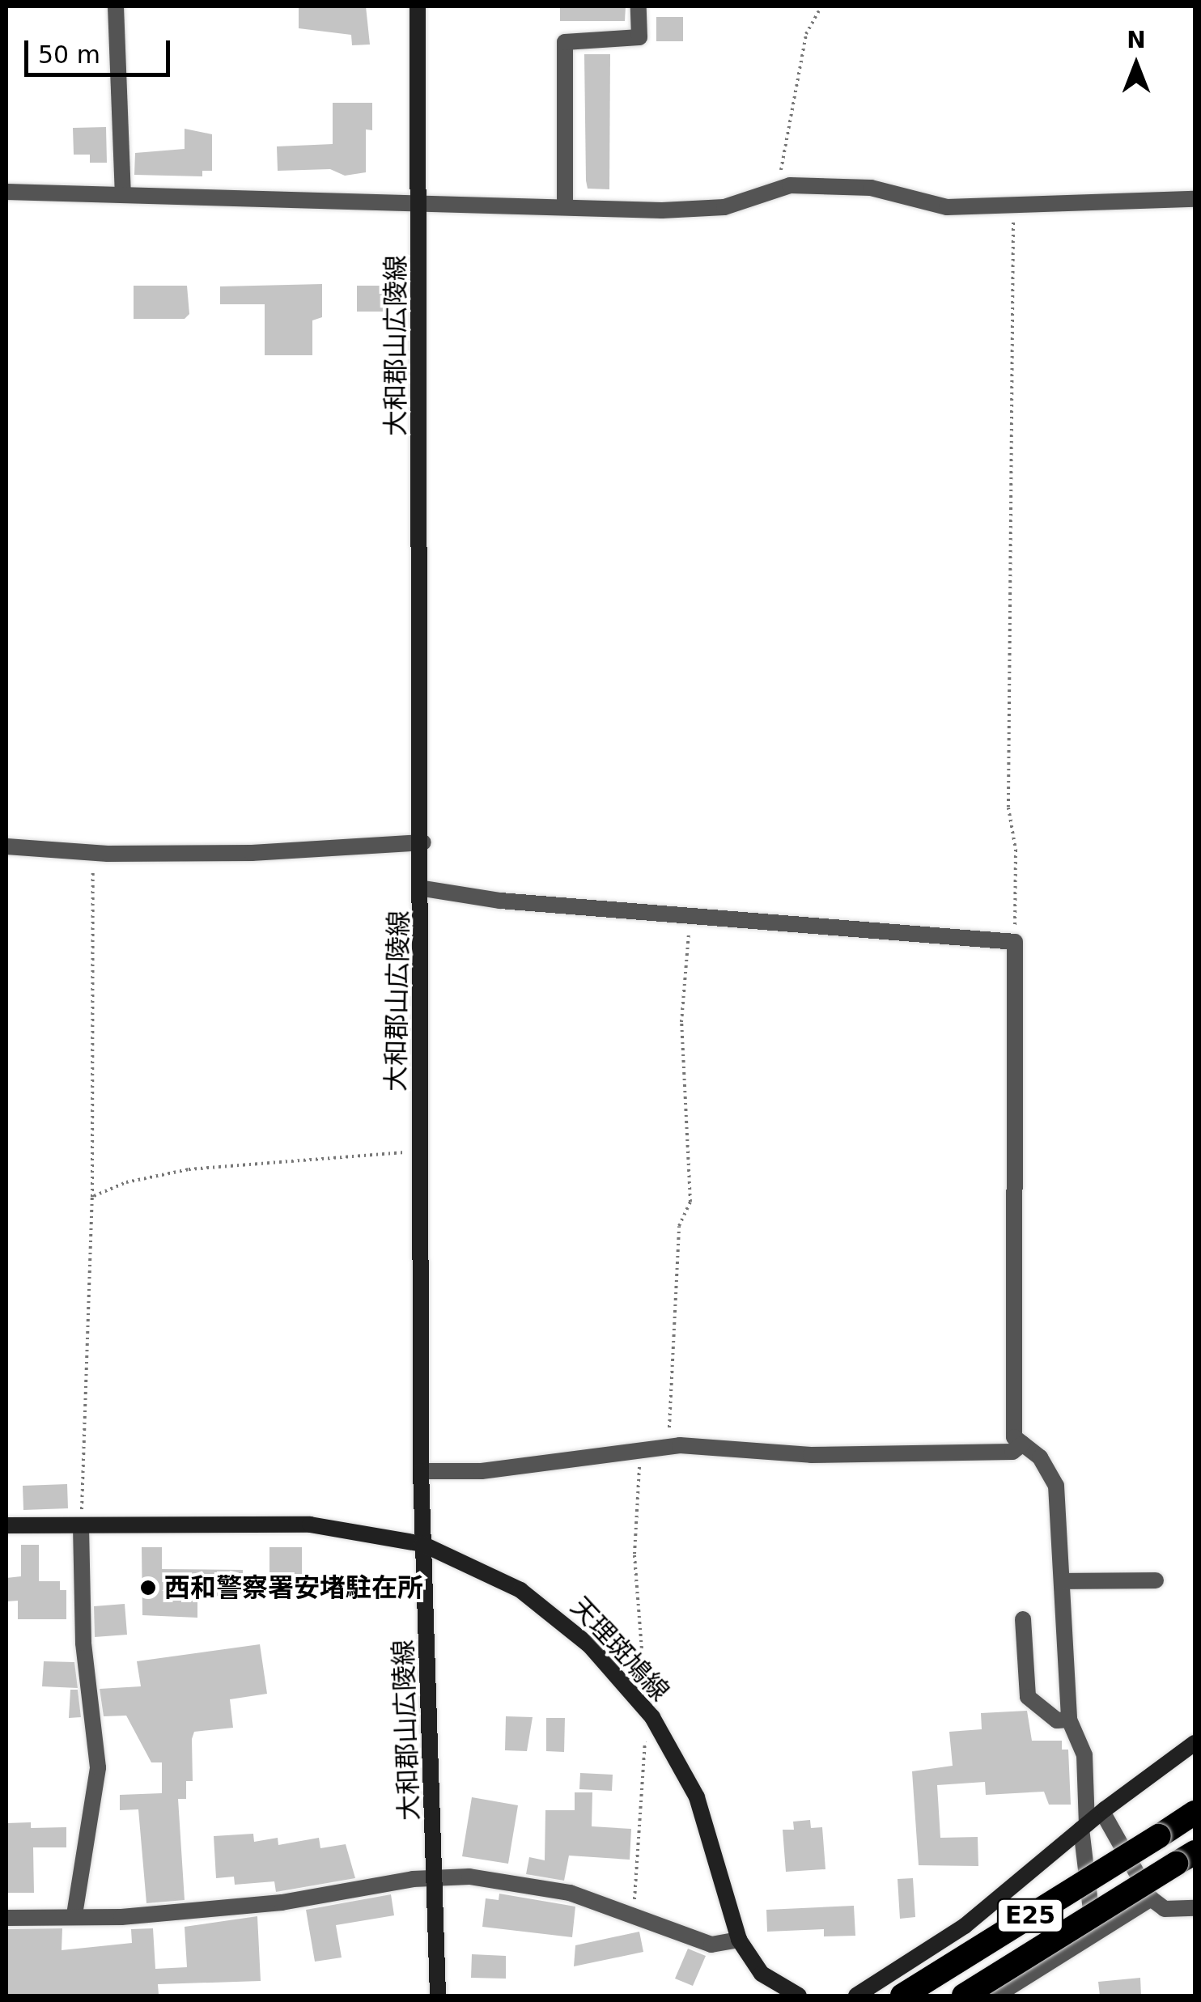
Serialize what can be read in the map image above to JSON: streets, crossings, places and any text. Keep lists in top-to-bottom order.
{
  "streets": {
    "highway": ["E25"],
    "main road": ["大和郡山広陵線", "天理斑鳩線"]
  },
  "crossings": [
    ["大和郡山広陵線", "天理斑鳩線"]
  ],
  "places": ["西和警察署安堵駐在所"],
  "scale_bar": "50 m",
  "north": "top"
}
